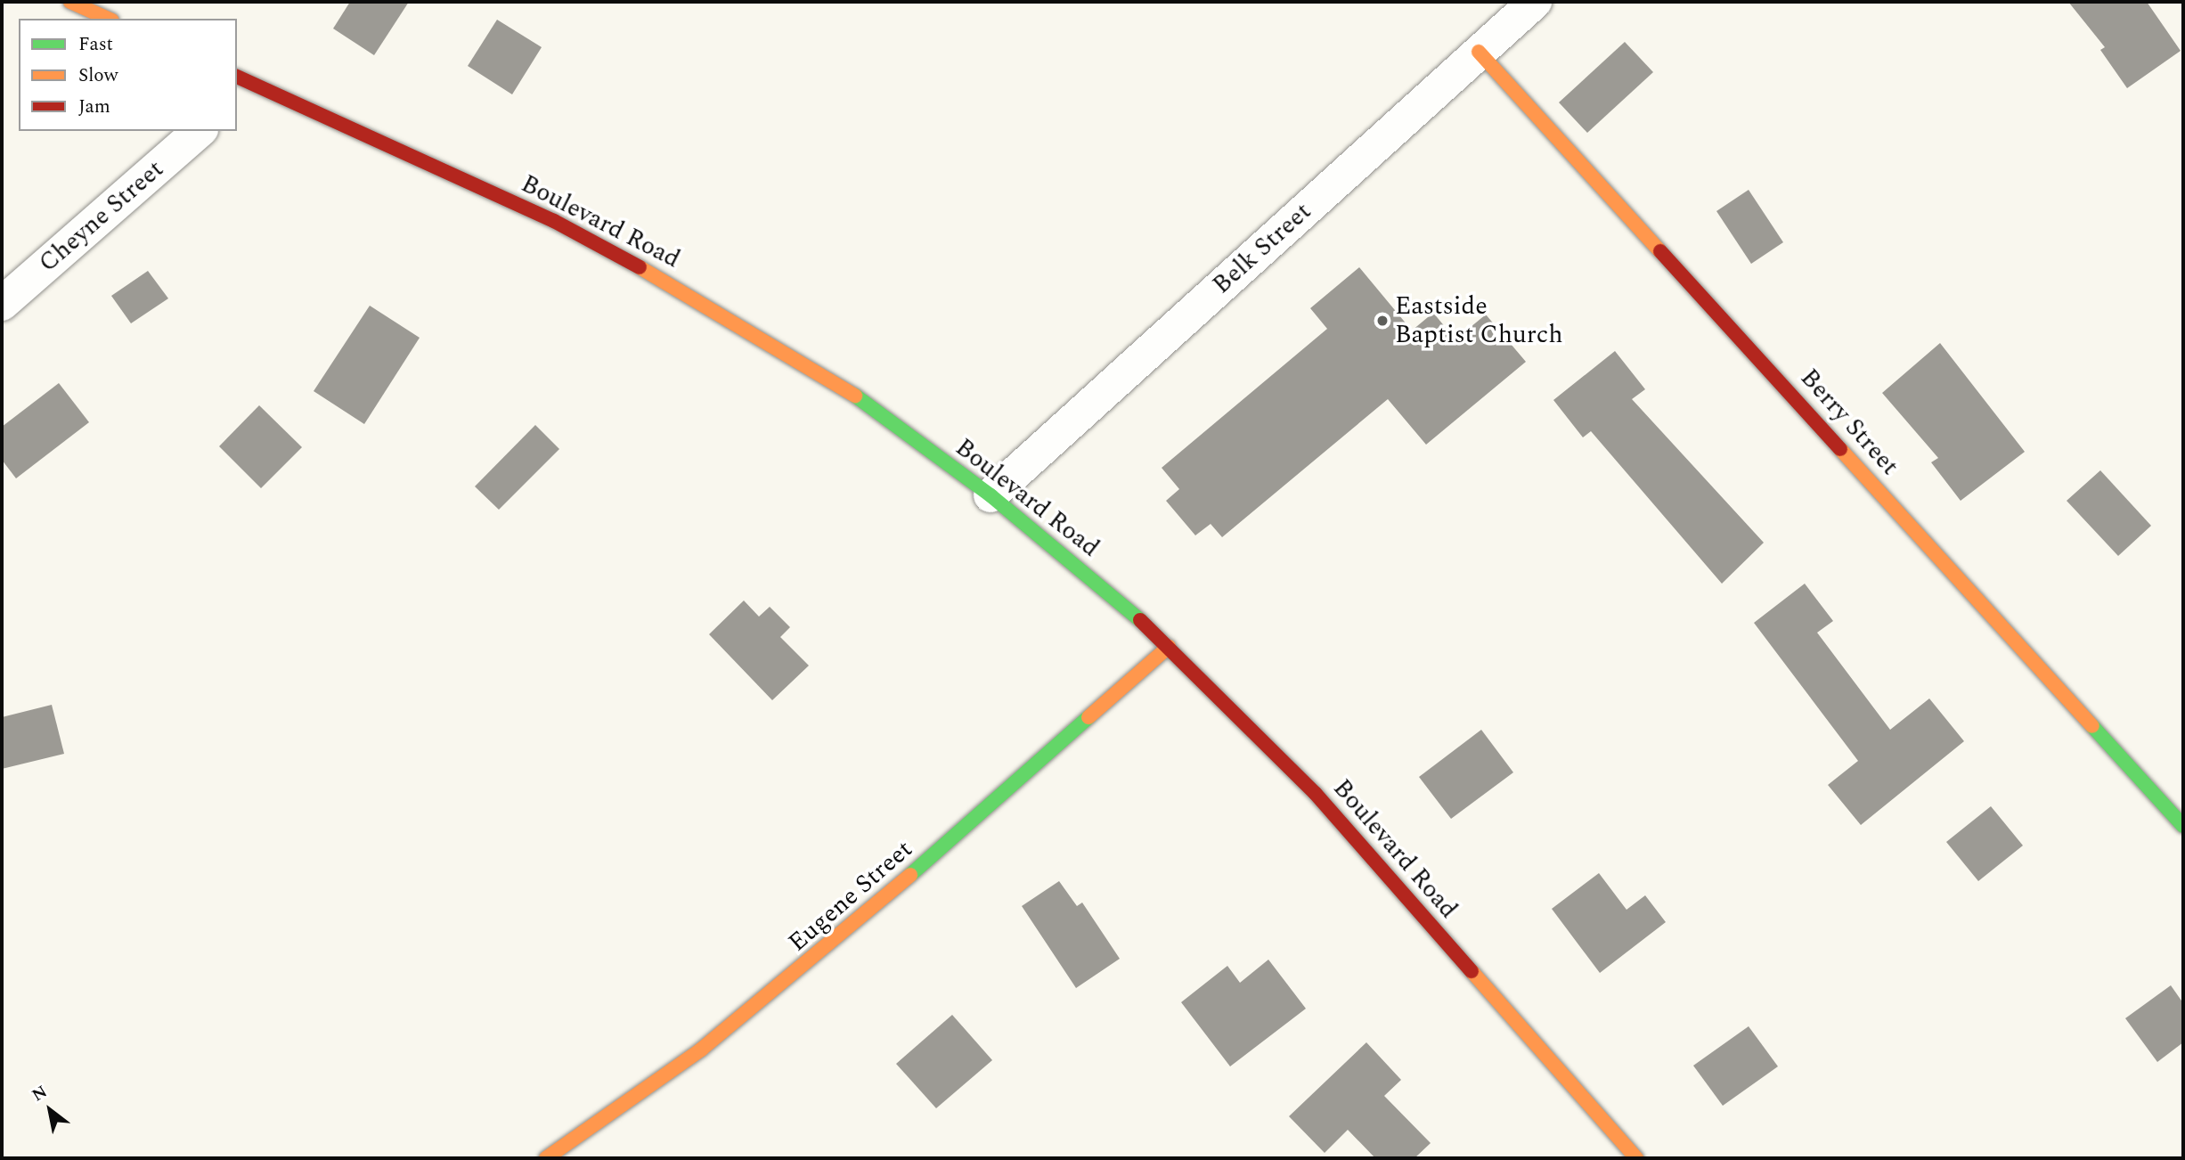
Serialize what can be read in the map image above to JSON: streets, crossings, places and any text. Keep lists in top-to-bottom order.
{
  "streets": {
    "street": [
      "Cheyne Street",
      "Boulevard Road",
      "Belk Street",
      "Berry Street",
      "Eugene Street"
    ]
  },
  "crossings": [
    ["Boulevard Road", "Belk Street"],
    ["Boulevard Road", "Eugene Street"],
    ["Belk Street", "Berry Street"]
  ],
  "places": ["Eastside Baptist Church"],
  "legend": ["Fast", "Slow", "Jam"],
  "north": "top left"
}
